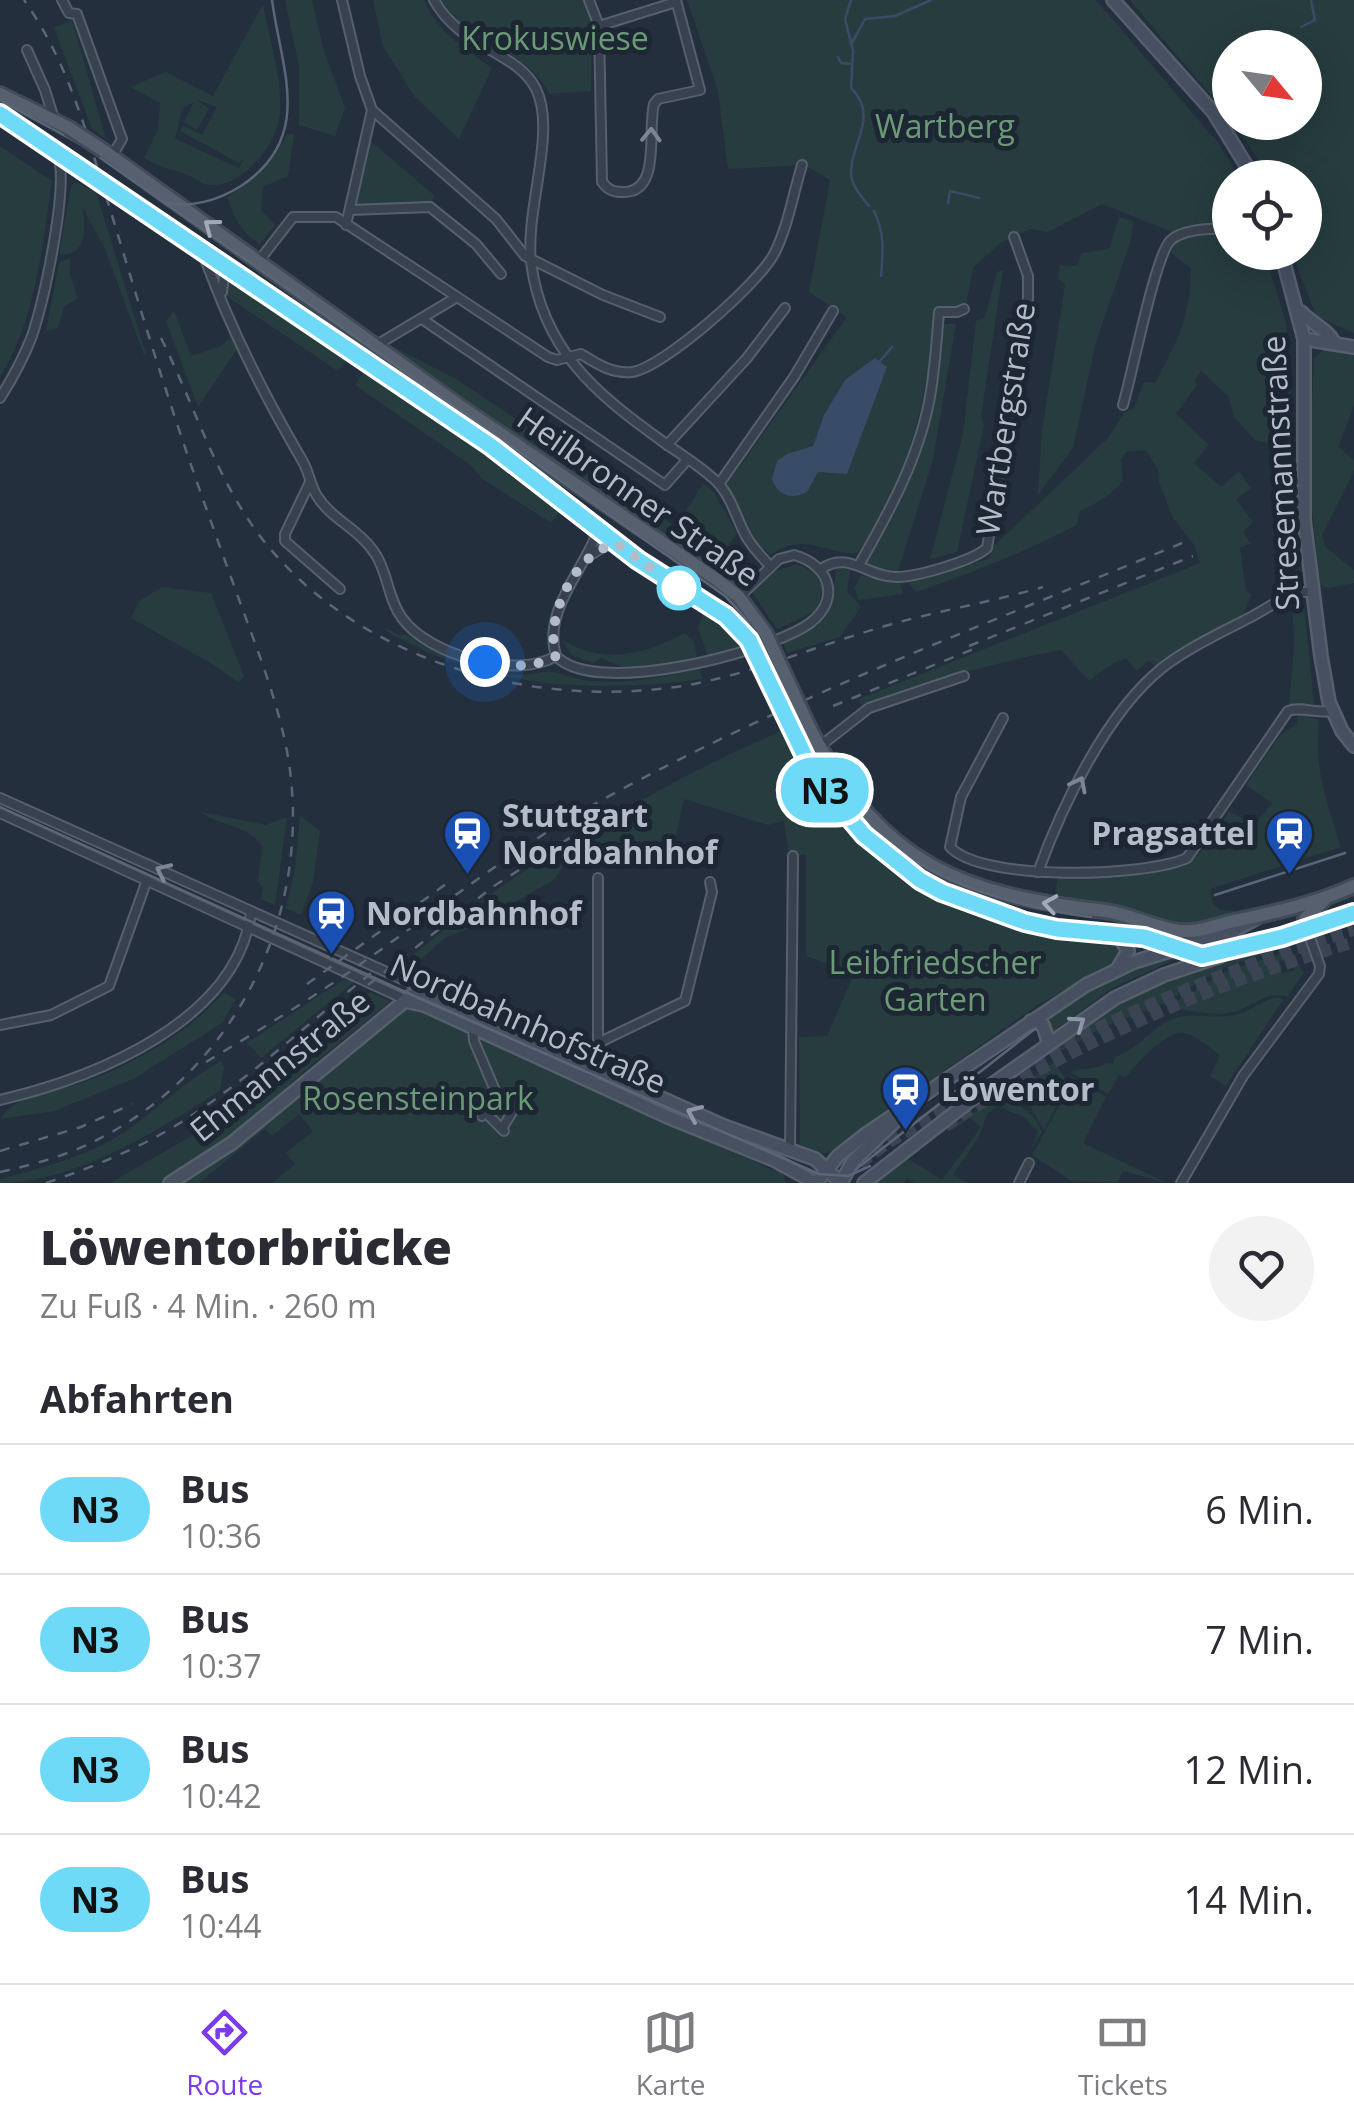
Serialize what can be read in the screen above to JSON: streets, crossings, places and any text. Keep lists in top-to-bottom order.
{
  "streets": {
    "main road": [
      "Stresemannstraße",
      "Heilbronner Straße",
      "Nordbahnhofstraße",
      "Ehmannstraße"
    ],
    "street": ["Wartbergstraße"]
  },
  "crossings": [
    ["Nordbahnhofstraße", "Ehmannstraße"]
  ],
  "parks": [
    "Krokuswiese",
    "Wartberg",
    "Leibfriedscher Garten",
    "Rosensteinpark"
  ],
  "places": {
    "station": [
      "Stuttgart Nordbahnhof",
      "Pragsattel",
      "Nordbahnhof",
      "Löwentor"
    ]
  },
  "lines": ["bus line N3"],
  "north": "bottom right",
  "page": {
    "on_map": "N3",
    "heading": [
      ["Löwentorbrücke", "Zu Fuß · 4 Min. · 260 m"],
      "Abfahrten"
    ],
    "list": [
      {
        "mark": "N3",
        "name": "Bus",
        "note": "10:36",
        "value": "6 Min."
      },
      {
        "mark": "N3",
        "name": "Bus",
        "note": "10:37",
        "value": "7 Min."
      },
      {
        "mark": "N3",
        "name": "Bus",
        "note": "10:42",
        "value": "12 Min."
      },
      {
        "mark": "N3",
        "name": "Bus",
        "note": "10:44",
        "value": "14 Min."
      }
    ],
    "tabs": ["Route", "Karte", "Tickets"]
  }
}
